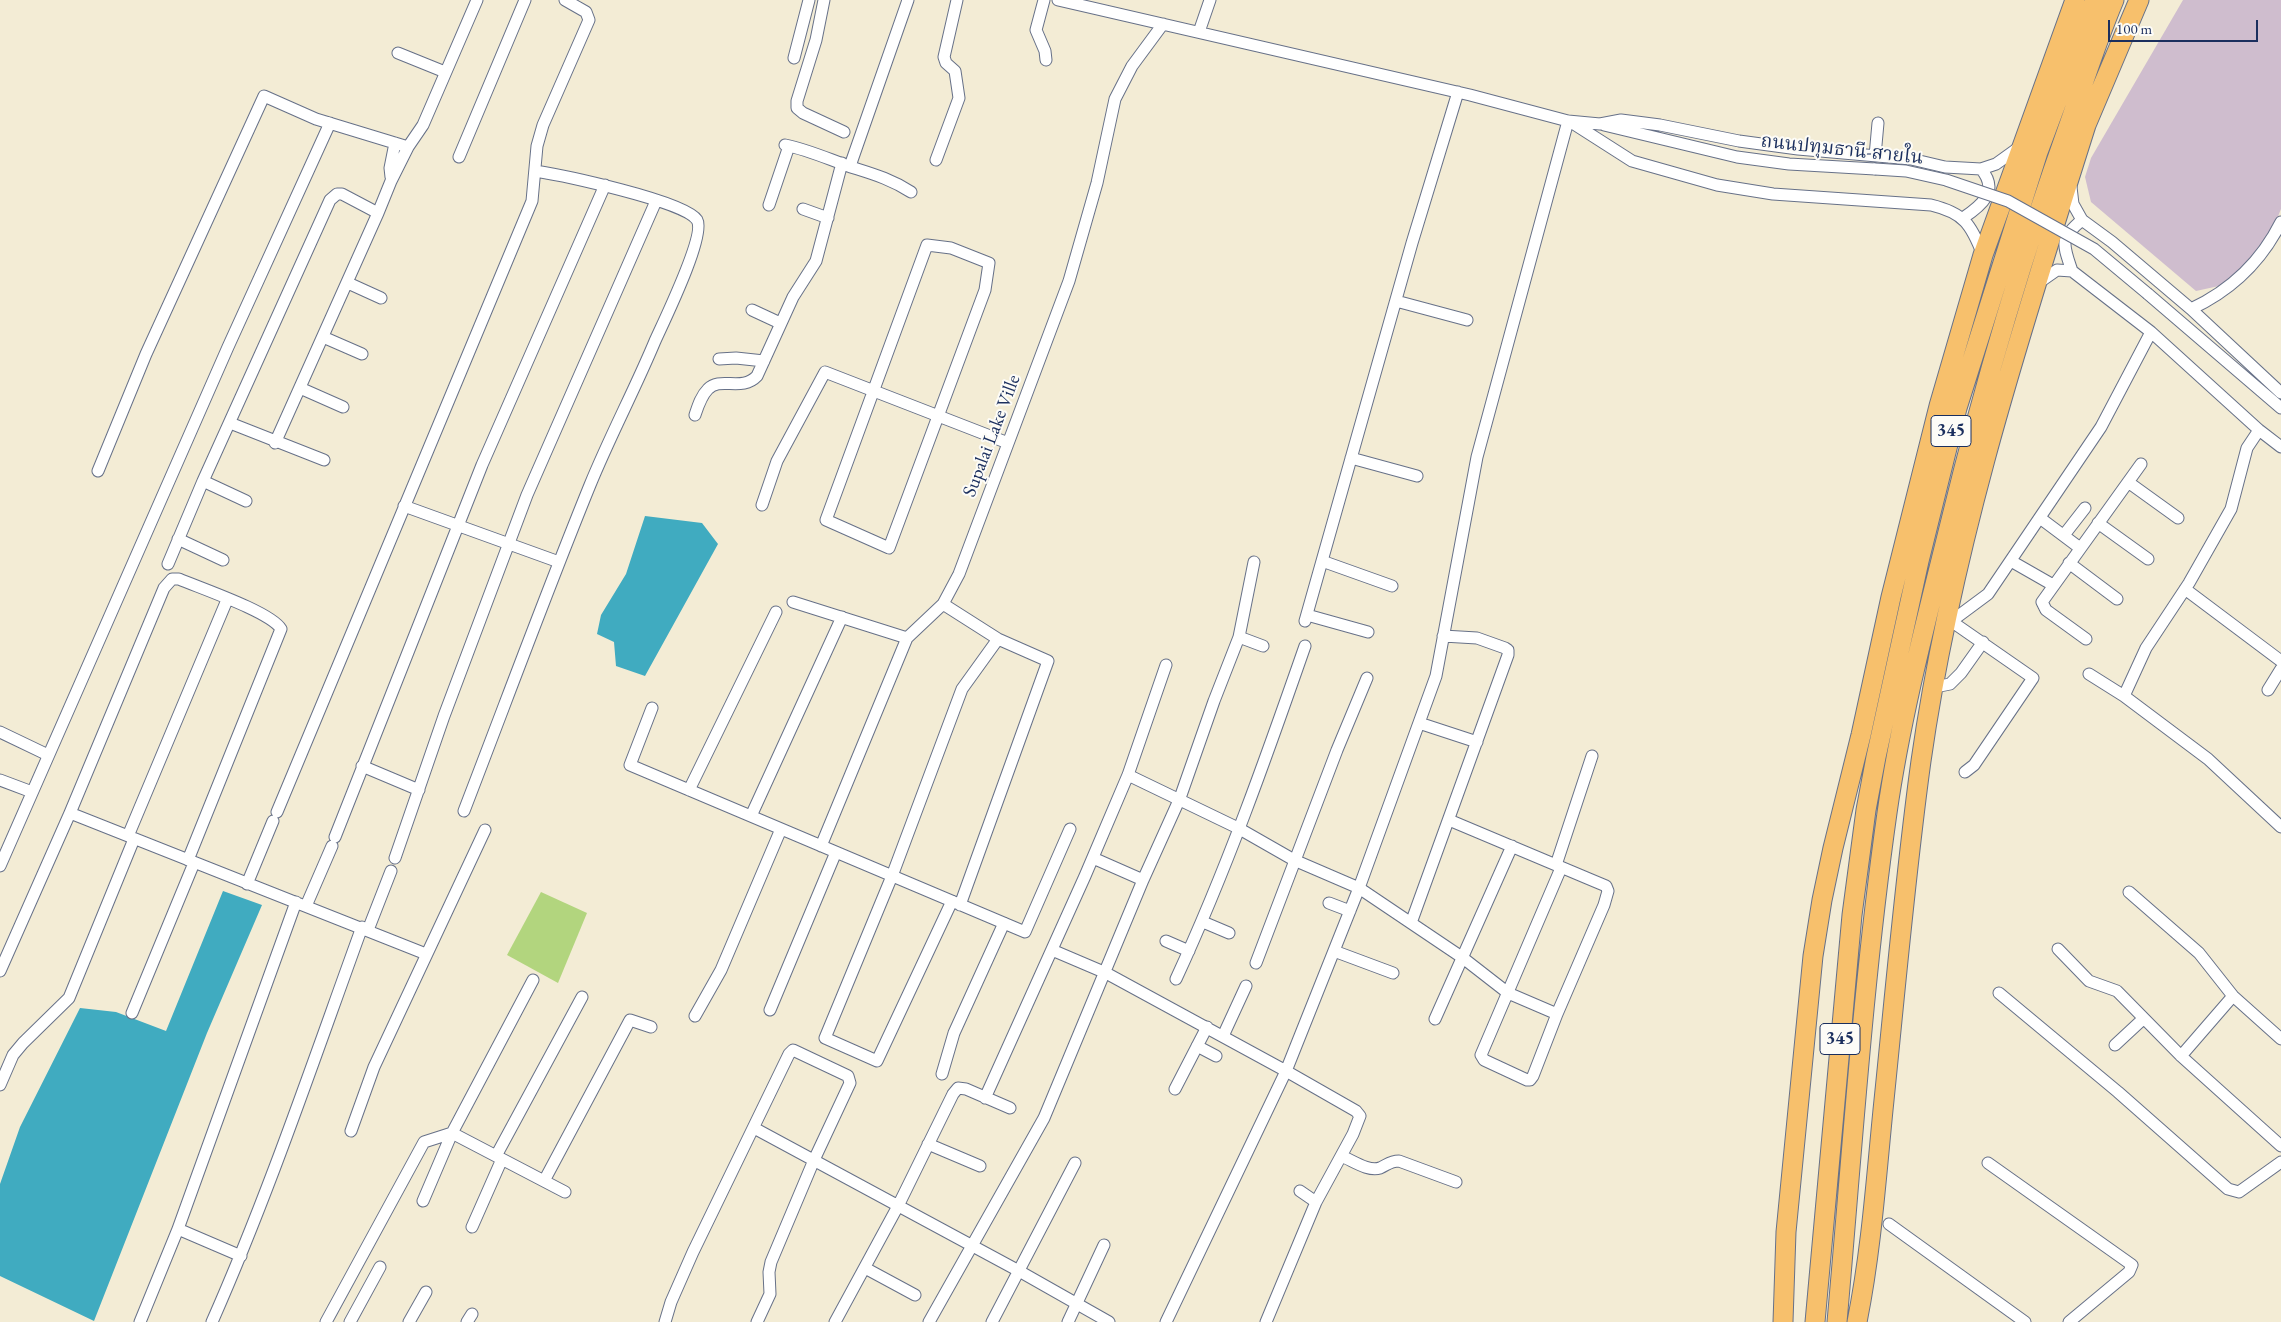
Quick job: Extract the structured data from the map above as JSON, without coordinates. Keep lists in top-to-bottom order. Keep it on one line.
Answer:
{"streets":{"main road":["345"],"street":["ถนนปทุมธานี-สายใน","Supalai Lake Ville"]},"scale_bar":"100 m"}
